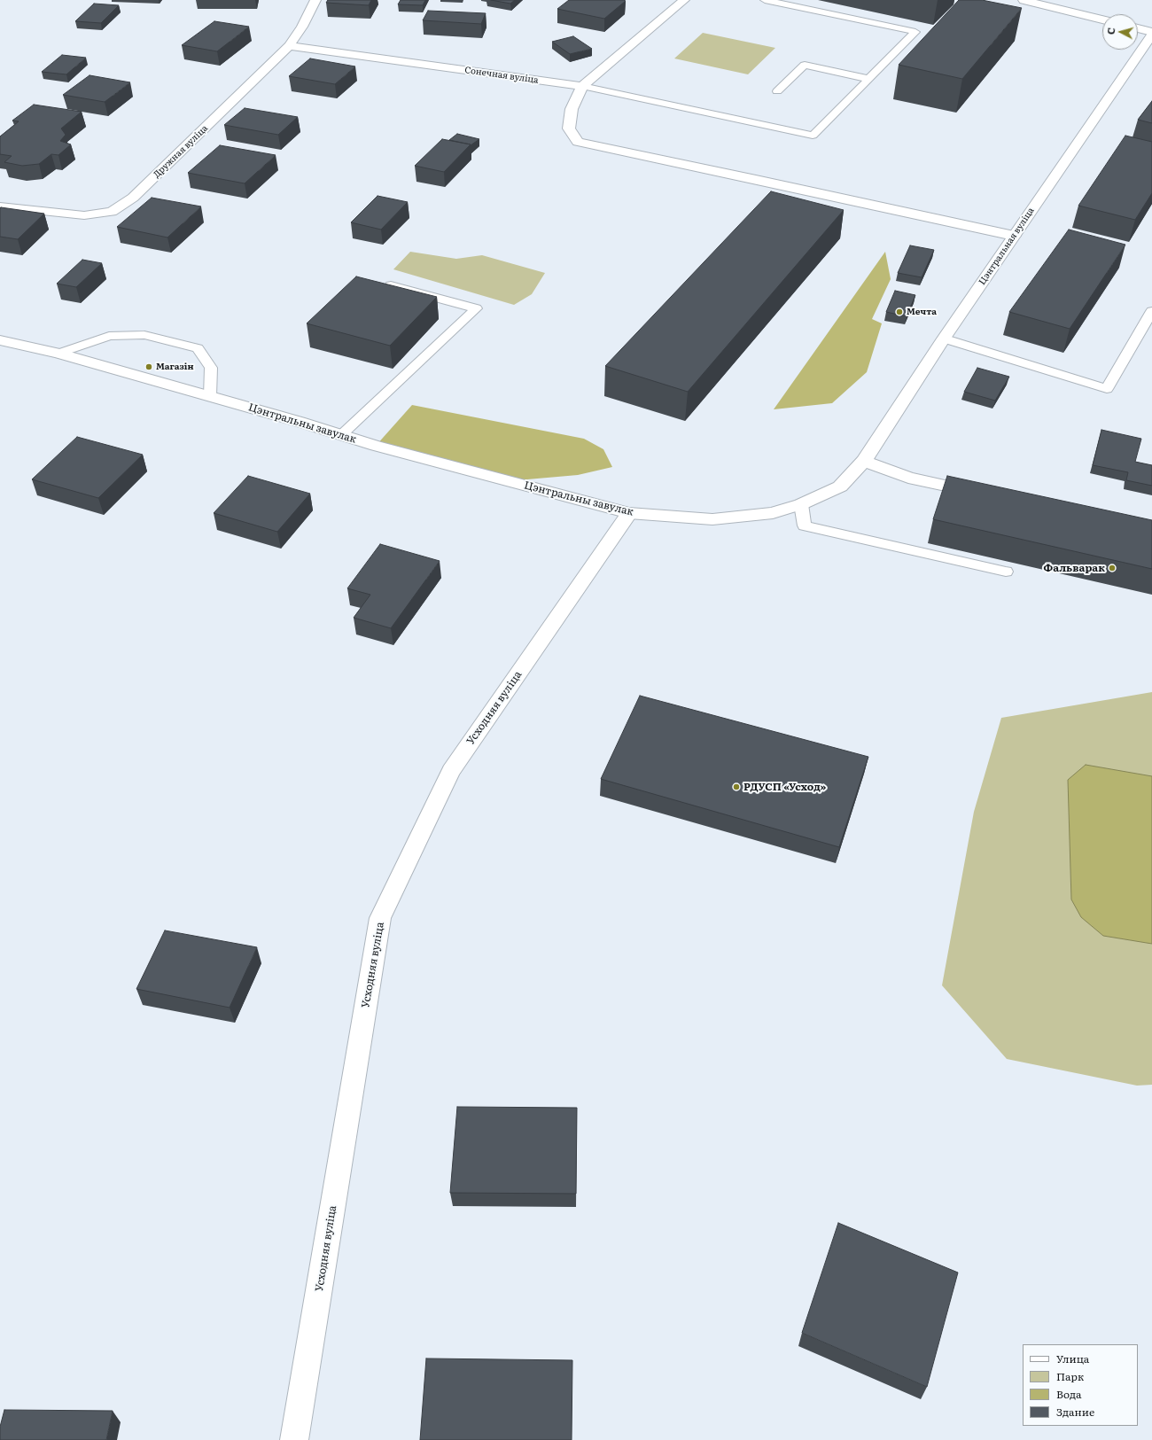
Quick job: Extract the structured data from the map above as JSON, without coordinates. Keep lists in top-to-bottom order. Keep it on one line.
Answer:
{"streets":{"street":["Сонечная вуліца","Дружная вуліца","Цэнтральная вуліца","Цэнтральны завулак","Усходняя вуліца"]},"crossings":[["Сонечная вуліца","Дружная вуліца"],["Цэнтральная вуліца","Цэнтральны завулак"],["Цэнтральны завулак","Усходняя вуліца"]],"places":["Мечта","Магазін","Фальварак","РДУСП «Усход»"],"legend":["Улица","Парк","Вода","Здание"],"north":"left"}
